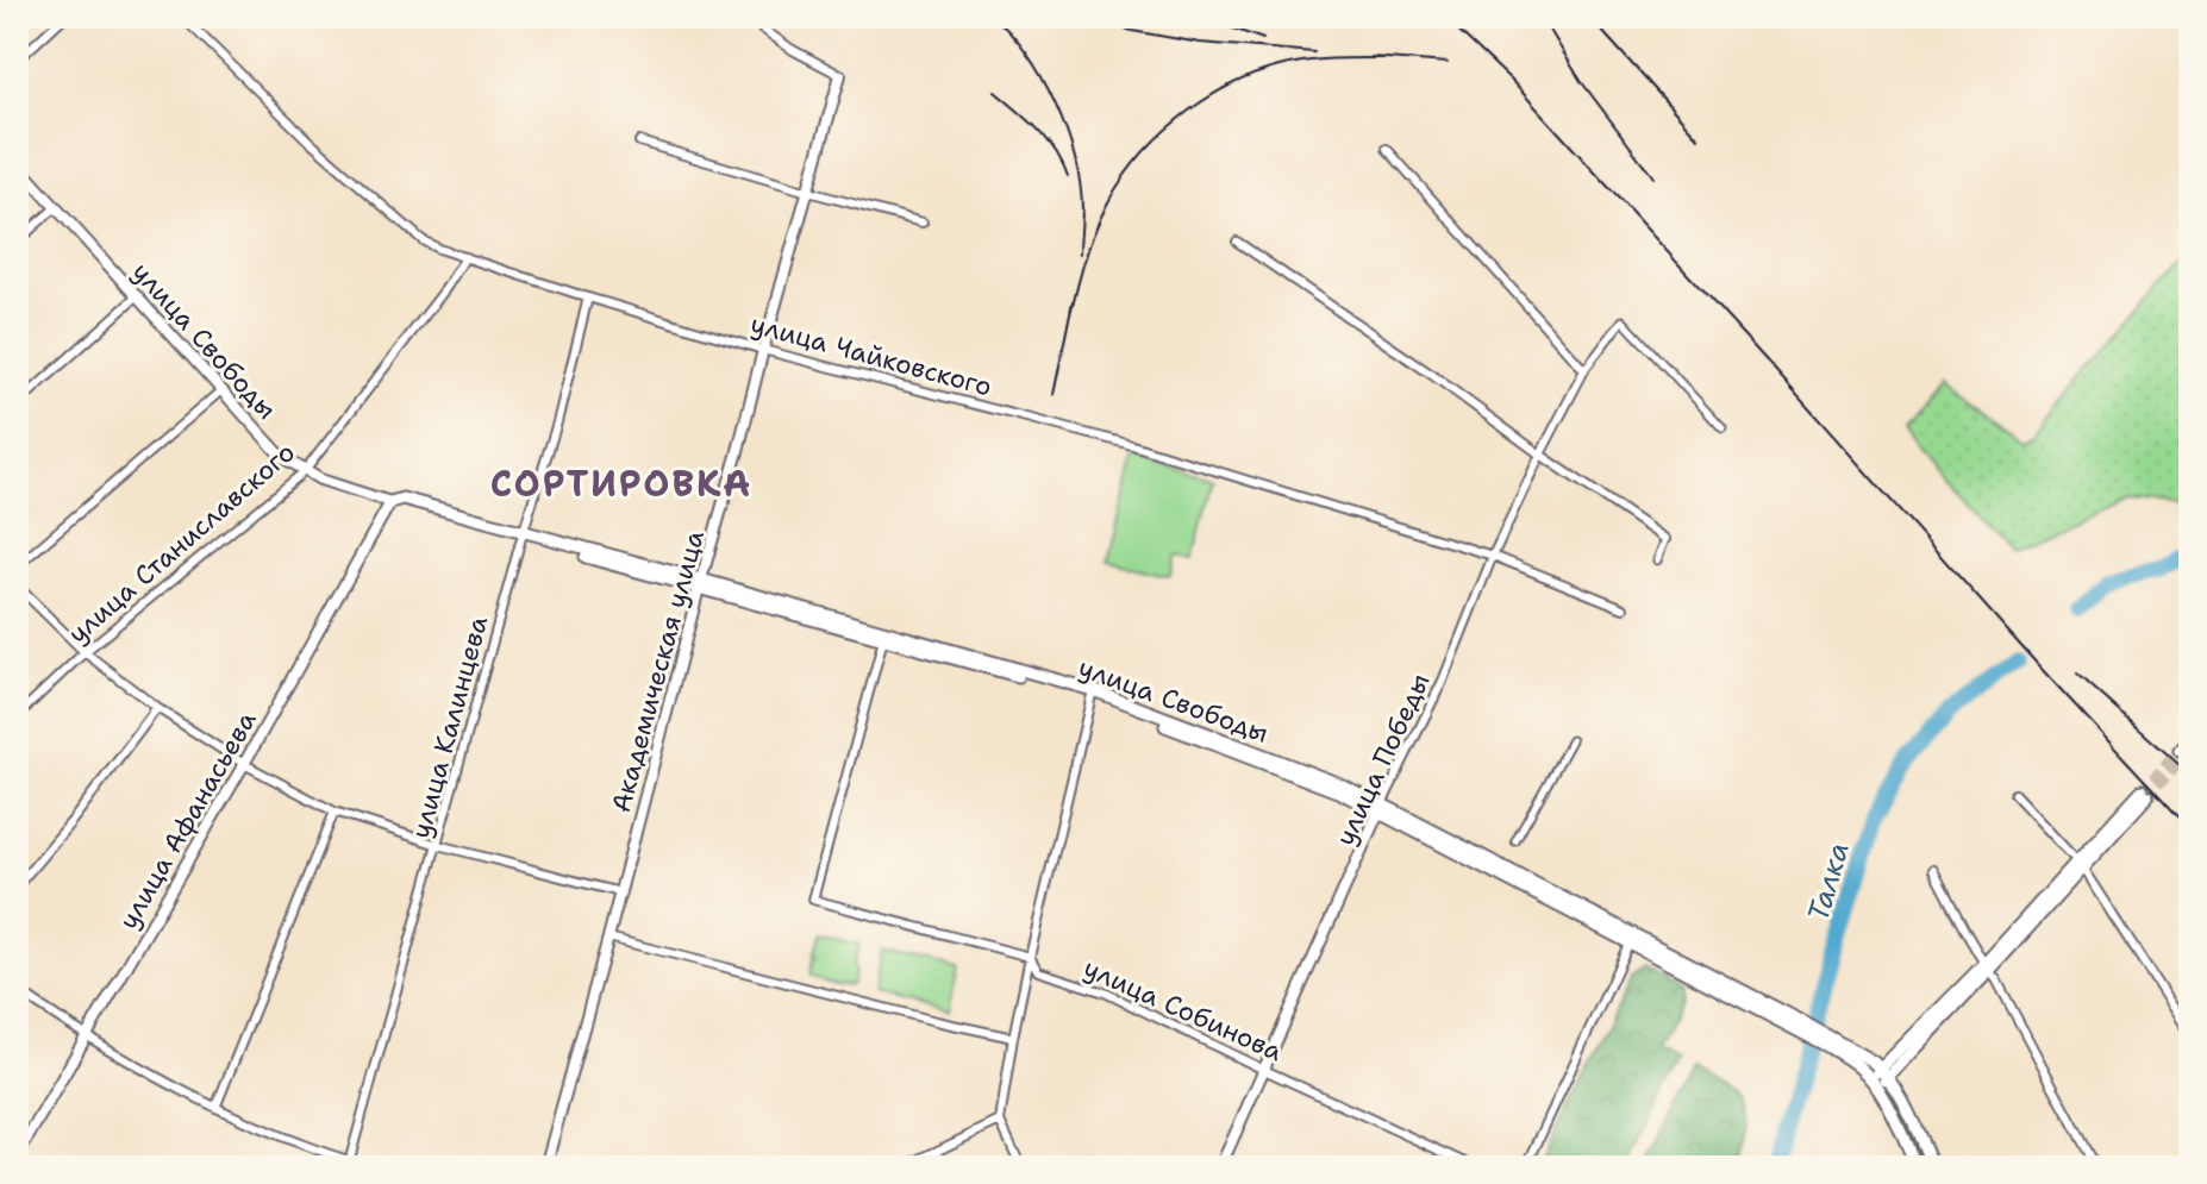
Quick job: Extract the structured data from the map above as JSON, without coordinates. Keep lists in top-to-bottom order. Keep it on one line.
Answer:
{"streets":{"main road":["улица Свободы"],"street":["улица Чайковского","улица Станиславского","Академическая улица","улица Калинцева","улица Победы","улица Афанасьева","улица Собинова"]},"crossings":[["улица Свободы","улица Станиславского"],["улица Свободы","Академическая улица"],["улица Свободы","улица Калинцева"],["улица Свободы","улица Победы"],["улица Свободы","улица Афанасьева"],["улица Свободы","улица Собинова"],["улица Чайковского","улица Станиславского"],["улица Чайковского","Академическая улица"],["улица Чайковского","улица Калинцева"],["улица Чайковского","улица Победы"],["улица Победы","улица Собинова"]],"districts":["СОРТИРОВКА"],"water":["Талка"]}
